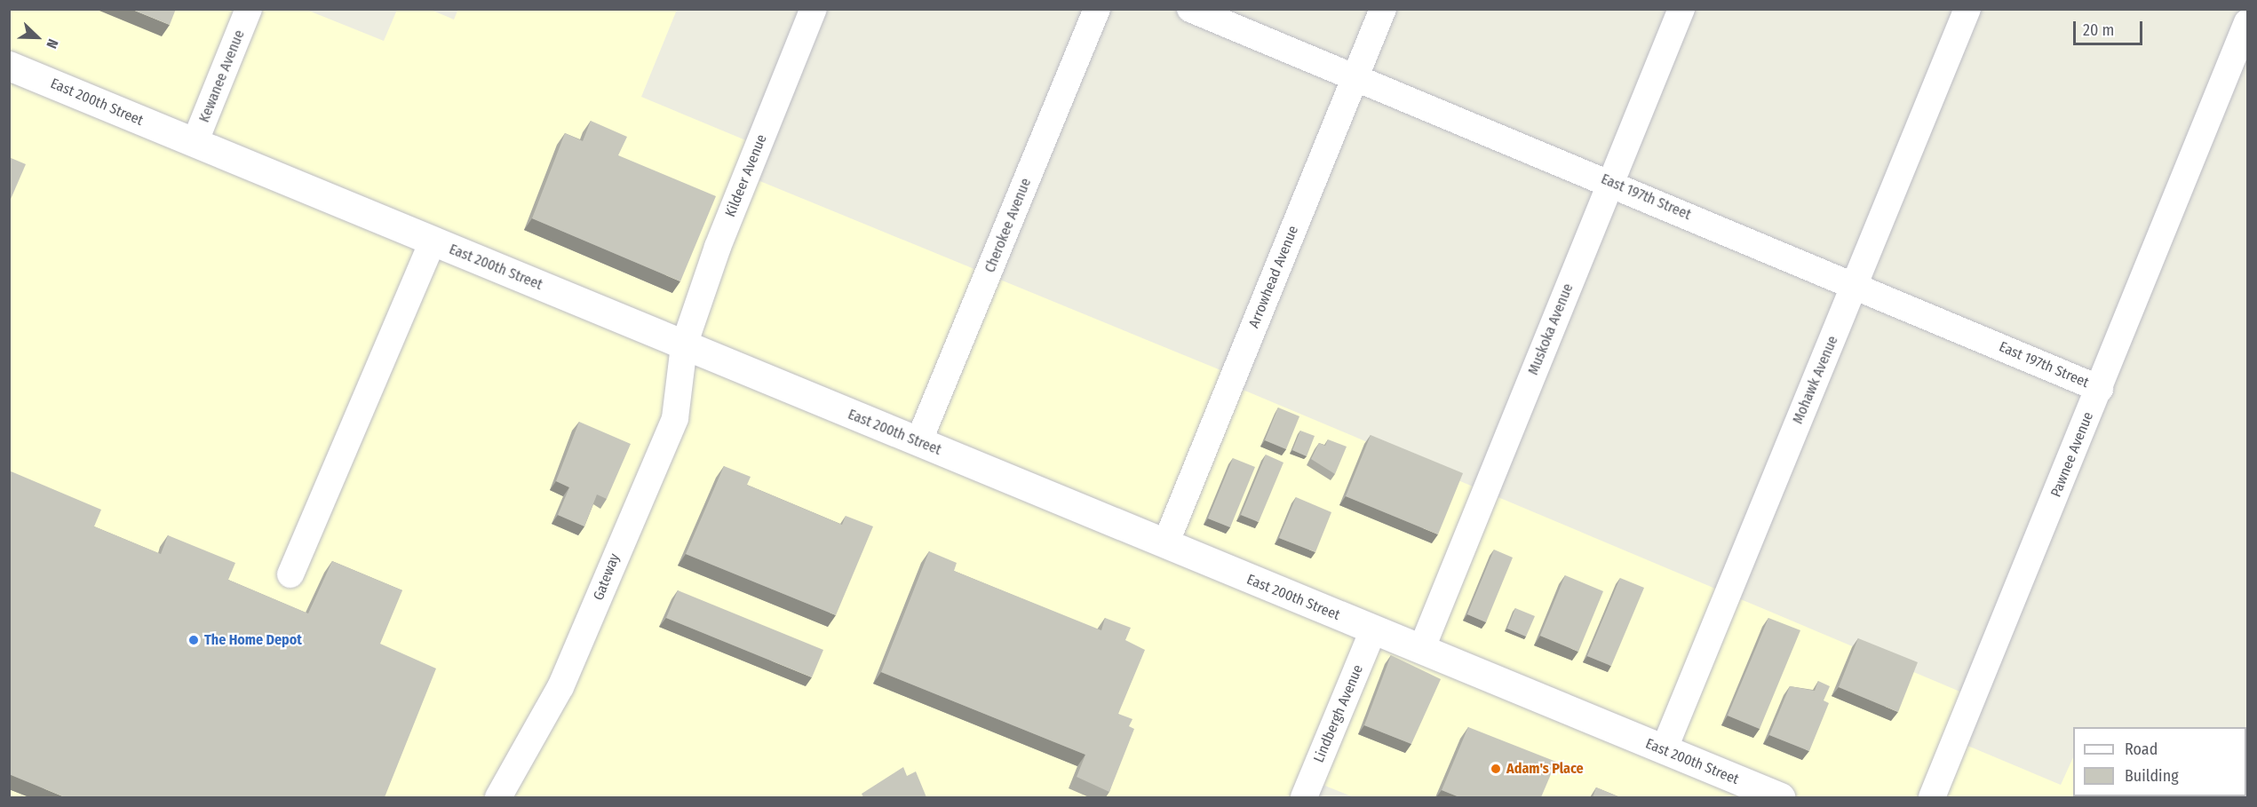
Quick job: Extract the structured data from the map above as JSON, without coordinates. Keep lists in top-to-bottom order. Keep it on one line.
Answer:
{"streets":{"street":["Kewanee Avenue","East 200th Street","Kildeer Avenue","East 197th Street","Cherokee Avenue","Arrowhead Avenue","Muskoka Avenue","Mohawk Avenue","Pawnee Avenue","Gateway","Lindbergh Avenue"]},"crossings":[["Kewanee Avenue","East 200th Street"],["East 200th Street","Kildeer Avenue"],["East 200th Street","Cherokee Avenue"],["East 200th Street","Arrowhead Avenue"],["East 200th Street","Muskoka Avenue"],["East 200th Street","Mohawk Avenue"],["East 200th Street","Gateway"],["East 200th Street","Lindbergh Avenue"],["Kildeer Avenue","Gateway"],["East 197th Street","Arrowhead Avenue"],["East 197th Street","Muskoka Avenue"],["East 197th Street","Mohawk Avenue"],["East 197th Street","Pawnee Avenue"]],"places":["The Home Depot","Adam's Place"],"legend":["Road","Building"],"scale_bar":"20 m","north":"bottom right"}
